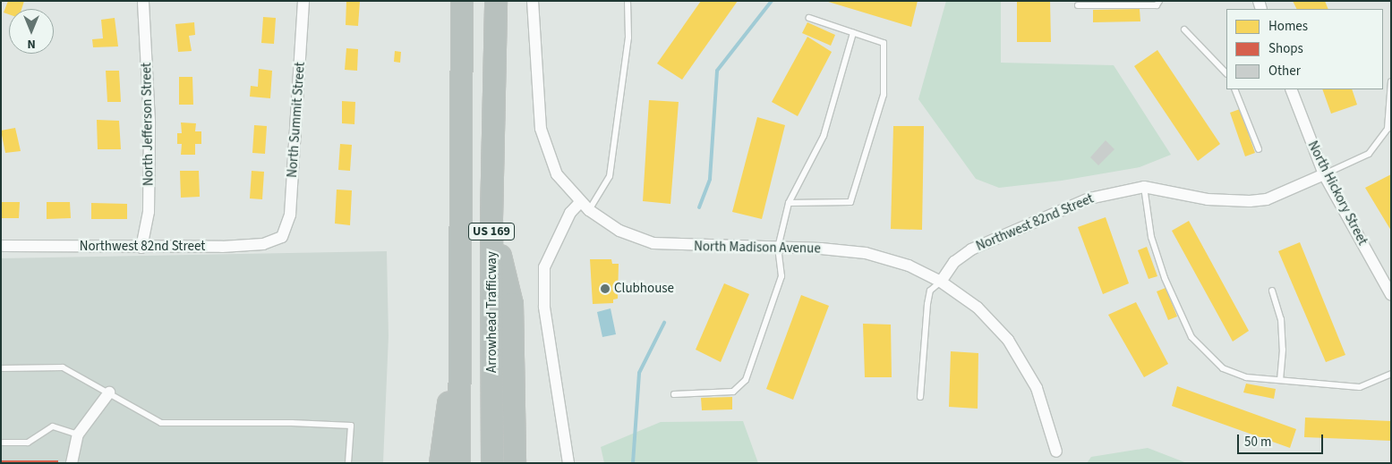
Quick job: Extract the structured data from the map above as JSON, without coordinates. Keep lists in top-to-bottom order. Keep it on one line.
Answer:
{"streets":{"highway":["US 169","Arrowhead Trafficway"],"street":["North Summit Street","North Jefferson Street","North Hickory Street","Northwest 82nd Street","North Madison Avenue"]},"crossings":[["North Summit Street","Northwest 82nd Street"],["North Jefferson Street","Northwest 82nd Street"],["North Hickory Street","Northwest 82nd Street"],["Northwest 82nd Street","North Madison Avenue"]],"places":["Clubhouse"],"legend":["Homes","Shops","Other"],"scale_bar":"50 m","north":"bottom"}
